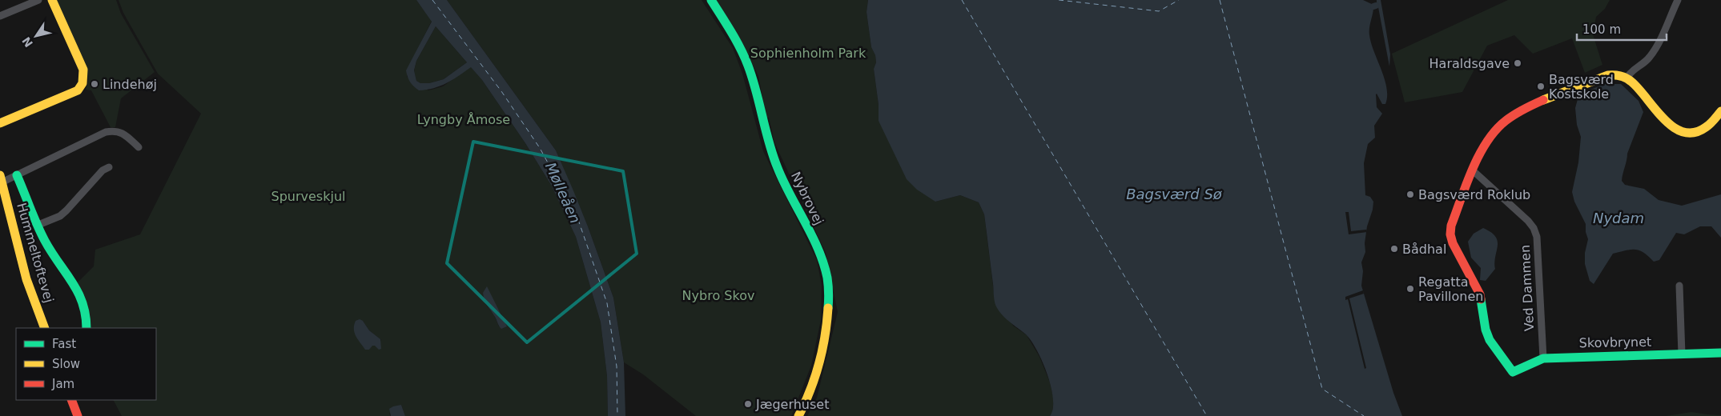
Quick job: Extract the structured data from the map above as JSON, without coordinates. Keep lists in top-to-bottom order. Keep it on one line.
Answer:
{"streets":{"street":["Nybrovej","Hummeltoftevej","Ved Dammen","Skovbrynet"]},"crossings":[["Ved Dammen","Skovbrynet"]],"water":["Mølleåen","Bagsværd Sø","Nydam"],"parks":["Sophienholm Park","Lyngby Åmose","Spurveskjul","Nybro Skov"],"places":["Haraldsgave","Lindehøj","Bagsværd Kostskole","Bagsværd Roklub","Bådhal","Regatta Pavillonen","Jægerhuset"],"legend":["Fast","Slow","Jam"],"scale_bar":"100 m","north":"bottom left"}
